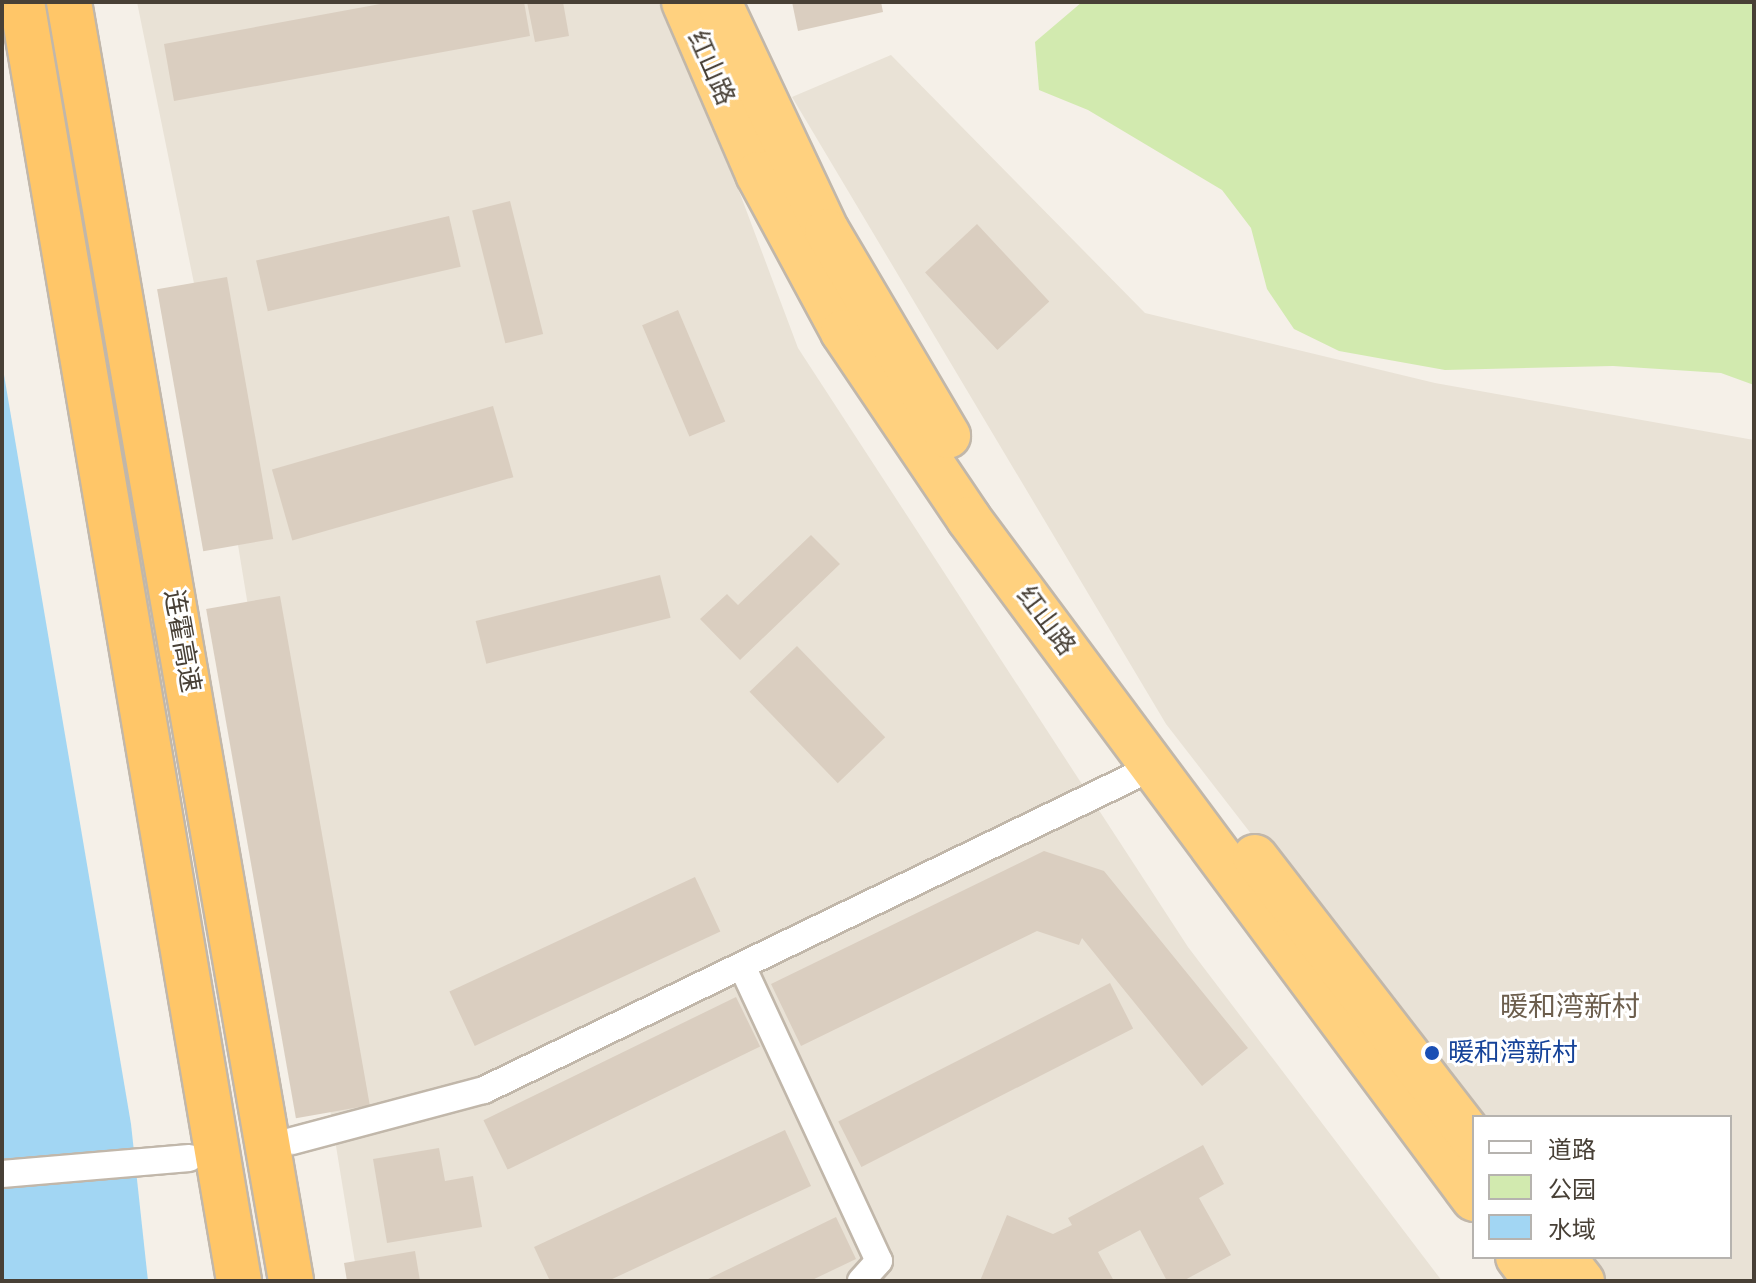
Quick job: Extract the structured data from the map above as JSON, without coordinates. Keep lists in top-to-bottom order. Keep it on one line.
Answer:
{"streets":{"highway":["红山路","连霍高速"]},"districts":["暖和湾新村"],"places":["暖和湾新村"],"legend":["道路","公园","水域"]}
